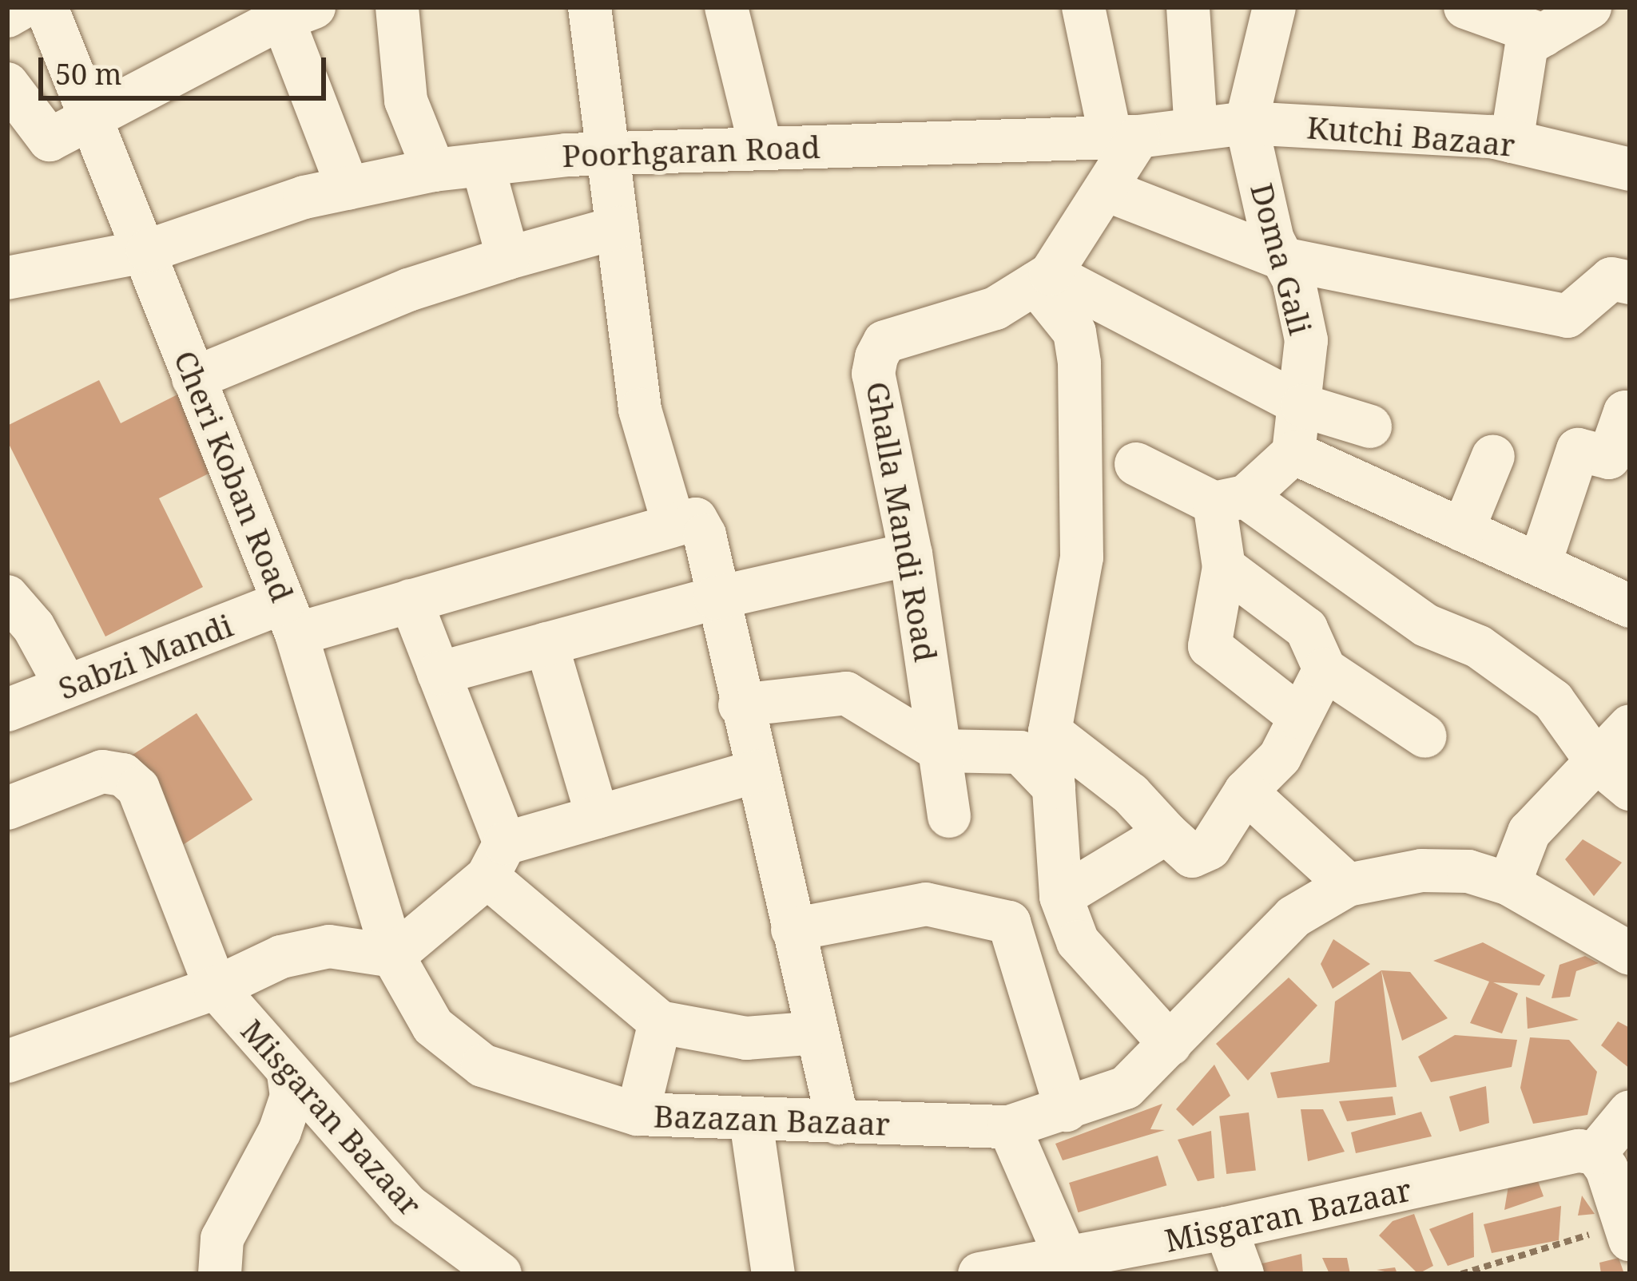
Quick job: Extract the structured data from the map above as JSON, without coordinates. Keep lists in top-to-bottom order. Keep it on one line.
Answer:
{"streets":{"street":["Kutchi Bazaar","Poorhgaran Road","Doma Gali","Cheri Koban Road","Ghalla Mandi Road","Sabzi Mandi","Misgaran Bazaar","Bazazan Bazaar"]},"crossings":[["Kutchi Bazaar","Poorhgaran Road"],["Kutchi Bazaar","Doma Gali"],["Poorhgaran Road","Doma Gali"],["Poorhgaran Road","Cheri Koban Road"],["Poorhgaran Road","Ghalla Mandi Road"],["Cheri Koban Road","Sabzi Mandi"],["Cheri Koban Road","Bazazan Bazaar"]],"scale_bar":"50 m"}
